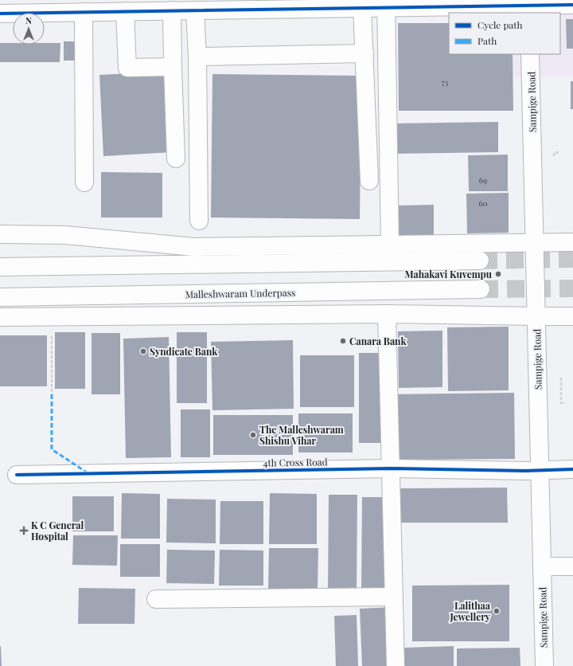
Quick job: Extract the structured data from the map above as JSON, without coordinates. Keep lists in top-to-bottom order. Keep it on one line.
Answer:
{"streets":{"main road":["Sampige Road","Malleshwaram Underpass","4th Cross Road"]},"crossings":[["Sampige Road","4th Cross Road"]],"places":{"other":["Mahakavi Kuvempu","Canara Bank","Syndicate Bank","The Malleshwaram Shishu Vihar","Lalithaa Jewellery"],"health":["K C General Hospital"]},"house_numbers":["73","69","60"],"legend":["Cycle path","Path"],"north":"top"}
